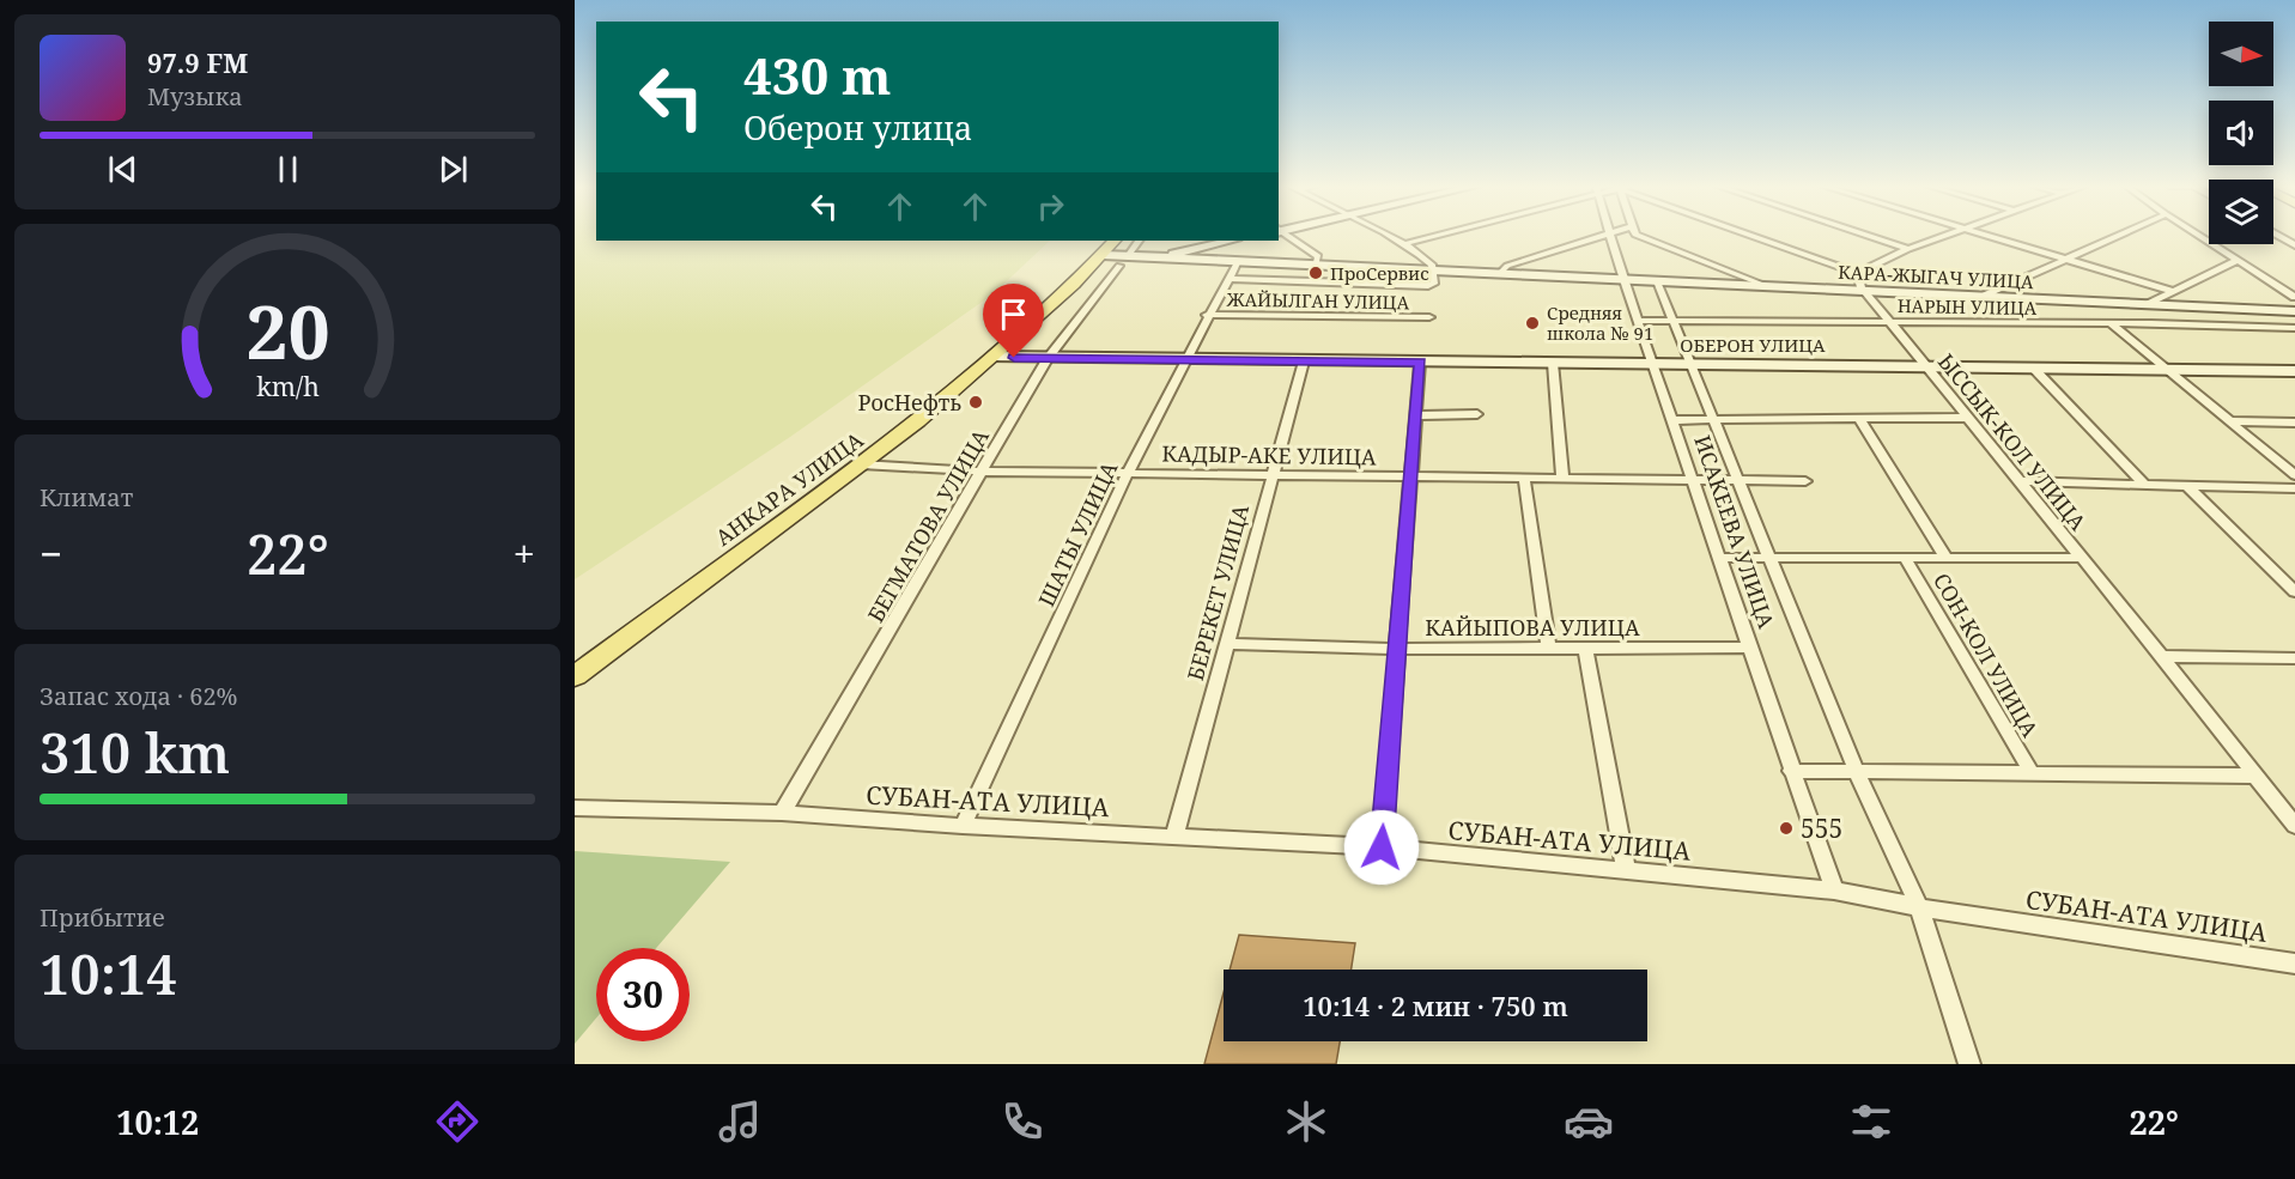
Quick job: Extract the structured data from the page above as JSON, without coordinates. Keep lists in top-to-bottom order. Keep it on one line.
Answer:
{"streets":{"main road":["АНКАРА УЛИЦА"],"street":["КАРА-ЖЫГАЧ УЛИЦА","ЖАЙЫЛГАН УЛИЦА","НАРЫН УЛИЦА","ОБЕРОН УЛИЦА","ЫССЫК-КОЛ УЛИЦА","КАДЫР-АКЕ УЛИЦА","БЕГМАТОВА УЛИЦА","ИСАКЕЕВА УЛИЦА","ШАТЫ УЛИЦА","БЕРЕКЕТ УЛИЦА","КАЙЫПОВА УЛИЦА","СОН-КОЛ УЛИЦА","СУБАН-АТА УЛИЦА"]},"crossings":[["КАРА-ЖЫГАЧ УЛИЦА","ЫССЫК-КОЛ УЛИЦА"],["КАРА-ЖЫГАЧ УЛИЦА","АНКАРА УЛИЦА"],["КАРА-ЖЫГАЧ УЛИЦА","БЕГМАТОВА УЛИЦА"],["КАРА-ЖЫГАЧ УЛИЦА","ИСАКЕЕВА УЛИЦА"],["КАРА-ЖЫГАЧ УЛИЦА","ШАТЫ УЛИЦА"],["ЖАЙЫЛГАН УЛИЦА","ШАТЫ УЛИЦА"],["НАРЫН УЛИЦА","ЫССЫК-КОЛ УЛИЦА"],["НАРЫН УЛИЦА","ИСАКЕЕВА УЛИЦА"],["ОБЕРОН УЛИЦА","ЫССЫК-КОЛ УЛИЦА"],["ОБЕРОН УЛИЦА","АНКАРА УЛИЦА"],["ОБЕРОН УЛИЦА","БЕГМАТОВА УЛИЦА"],["ОБЕРОН УЛИЦА","ИСАКЕЕВА УЛИЦА"],["ОБЕРОН УЛИЦА","ШАТЫ УЛИЦА"],["ОБЕРОН УЛИЦА","БЕРЕКЕТ УЛИЦА"],["ЫССЫК-КОЛ УЛИЦА","СОН-КОЛ УЛИЦА"],["КАДЫР-АКЕ УЛИЦА","АНКАРА УЛИЦА"],["КАДЫР-АКЕ УЛИЦА","БЕГМАТОВА УЛИЦА"],["КАДЫР-АКЕ УЛИЦА","ИСАКЕЕВА УЛИЦА"],["КАДЫР-АКЕ УЛИЦА","ШАТЫ УЛИЦА"],["КАДЫР-АКЕ УЛИЦА","БЕРЕКЕТ УЛИЦА"],["АНКАРА УЛИЦА","БЕГМАТОВА УЛИЦА"],["БЕГМАТОВА УЛИЦА","СУБАН-АТА УЛИЦА"],["ИСАКЕЕВА УЛИЦА","КАЙЫПОВА УЛИЦА"],["ИСАКЕЕВА УЛИЦА","СОН-КОЛ УЛИЦА"],["ИСАКЕЕВА УЛИЦА","СУБАН-АТА УЛИЦА"],["ШАТЫ УЛИЦА","СУБАН-АТА УЛИЦА"],["БЕРЕКЕТ УЛИЦА","КАЙЫПОВА УЛИЦА"],["БЕРЕКЕТ УЛИЦА","СУБАН-АТА УЛИЦА"]],"places":["ПроСервис","Средняя школа № 91","РосНефть","555"],"north":"right","page":{"turn":["430 m","Оберон улица"],"song":["97.9 FM","Музыка"],"tile":["Климат",["Запас хода · 62%","310 km"],["Прибытие","10:14"]],"heat":["−","22°","+"],"limit":"30","trip":"10:14 · 2 мин · 750 m","tabs":["10:12","22°"],"gauge":["20","km/h"]}}
